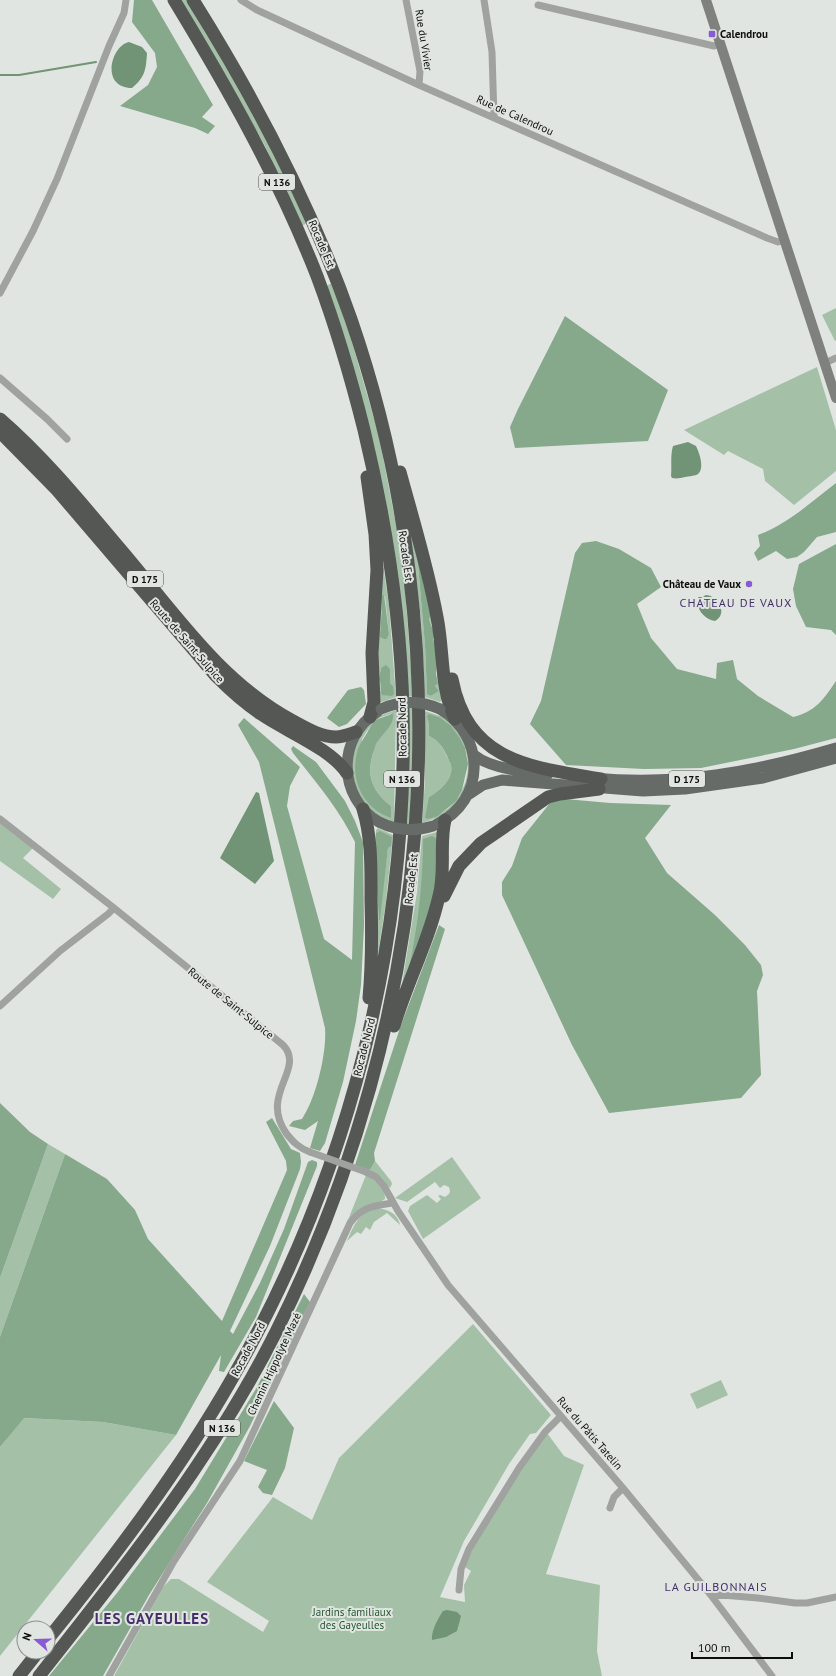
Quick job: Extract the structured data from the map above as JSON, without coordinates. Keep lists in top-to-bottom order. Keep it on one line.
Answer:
{"streets":{"highway":["N 136","Rocade Est","D 175","Route de Saint-Sulpice","Rocade Nord"],"street":["Rue du Vivier","Rue de Calendrou","Chemin Hippolyte Mazé","Rue du Pâtis Tatelin"]},"crossings":[["Rue du Vivier","Rue de Calendrou"],["Rocade Est","Rocade Nord"],["D 175","Route de Saint-Sulpice"],["Route de Saint-Sulpice","Chemin Hippolyte Mazé"],["Route de Saint-Sulpice","Rue du Pâtis Tatelin"],["Chemin Hippolyte Mazé","Rue du Pâtis Tatelin"]],"districts":["CHÂTEAU DE VAUX","LA GUILBONNAIS","LES GAYEULLES"],"parks":["Jardins familiaux des Gayeulles"],"places":{"transit":["Calendrou"],"other":["Château de Vaux"]},"scale_bar":"100 m","north":"left"}
